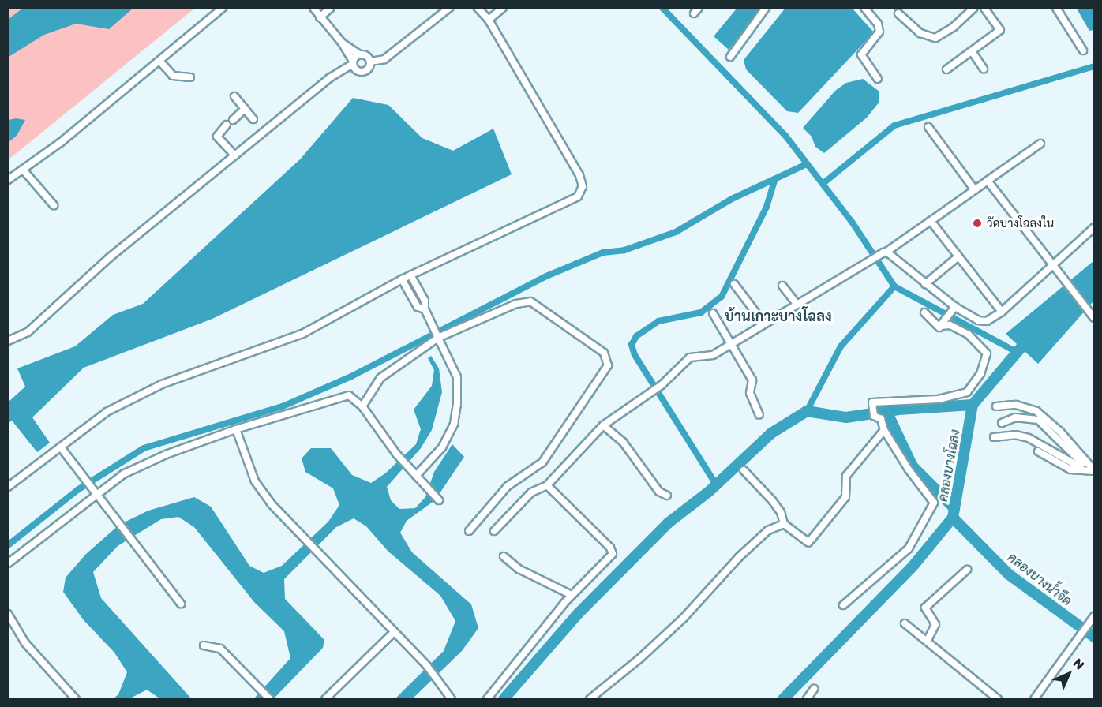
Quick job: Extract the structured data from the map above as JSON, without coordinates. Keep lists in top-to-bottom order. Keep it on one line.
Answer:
{"districts":["บ้านเกาะบางโฉลง"],"water":["คลองบางโฉลง","คลองบางน้ำจืด"],"places":["วัดบางโฉลงใน"],"north":"top right"}
